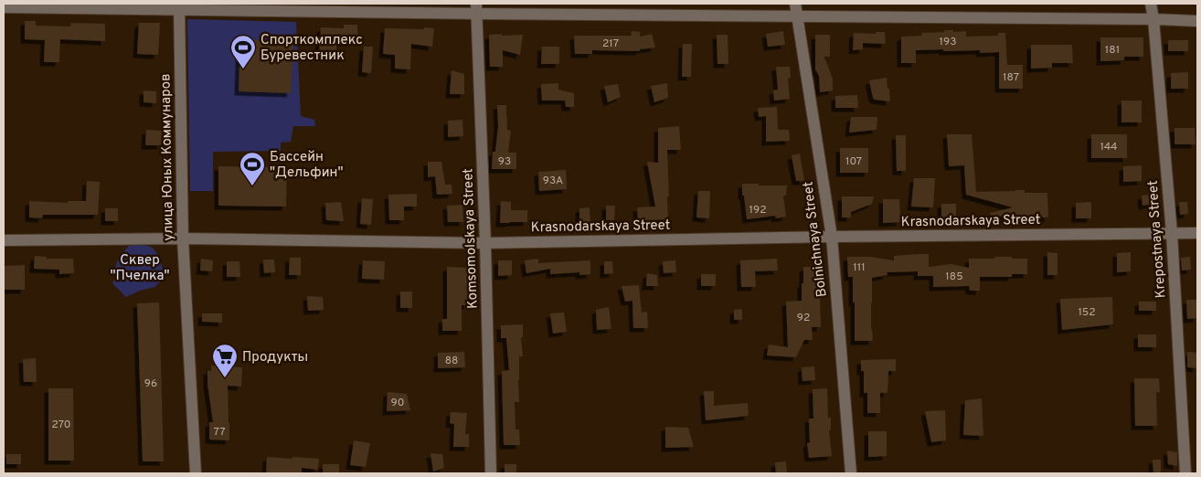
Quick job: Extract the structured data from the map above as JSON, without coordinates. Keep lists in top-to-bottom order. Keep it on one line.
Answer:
{"streets":{"street":["улица Юных Коммунаров","Krasnodarskaya Street","Komsomolskaya Street","Bolnichnaya Street","Krepostnaya Street"]},"crossings":[["улица Юных Коммунаров","Krasnodarskaya Street"],["Krasnodarskaya Street","Komsomolskaya Street"],["Krasnodarskaya Street","Bolnichnaya Street"],["Krasnodarskaya Street","Krepostnaya Street"]],"parks":["Сквер \"Пчелка\""],"places":{"sports":["Cпорткомплекс Буревестник","Бассейн \"Дельфин\""],"supermarket":["Продукты"]},"house_numbers":["193","217","181","187","144","93","107","93А","192","111","185","152","92","88","96","90","270","77"]}
